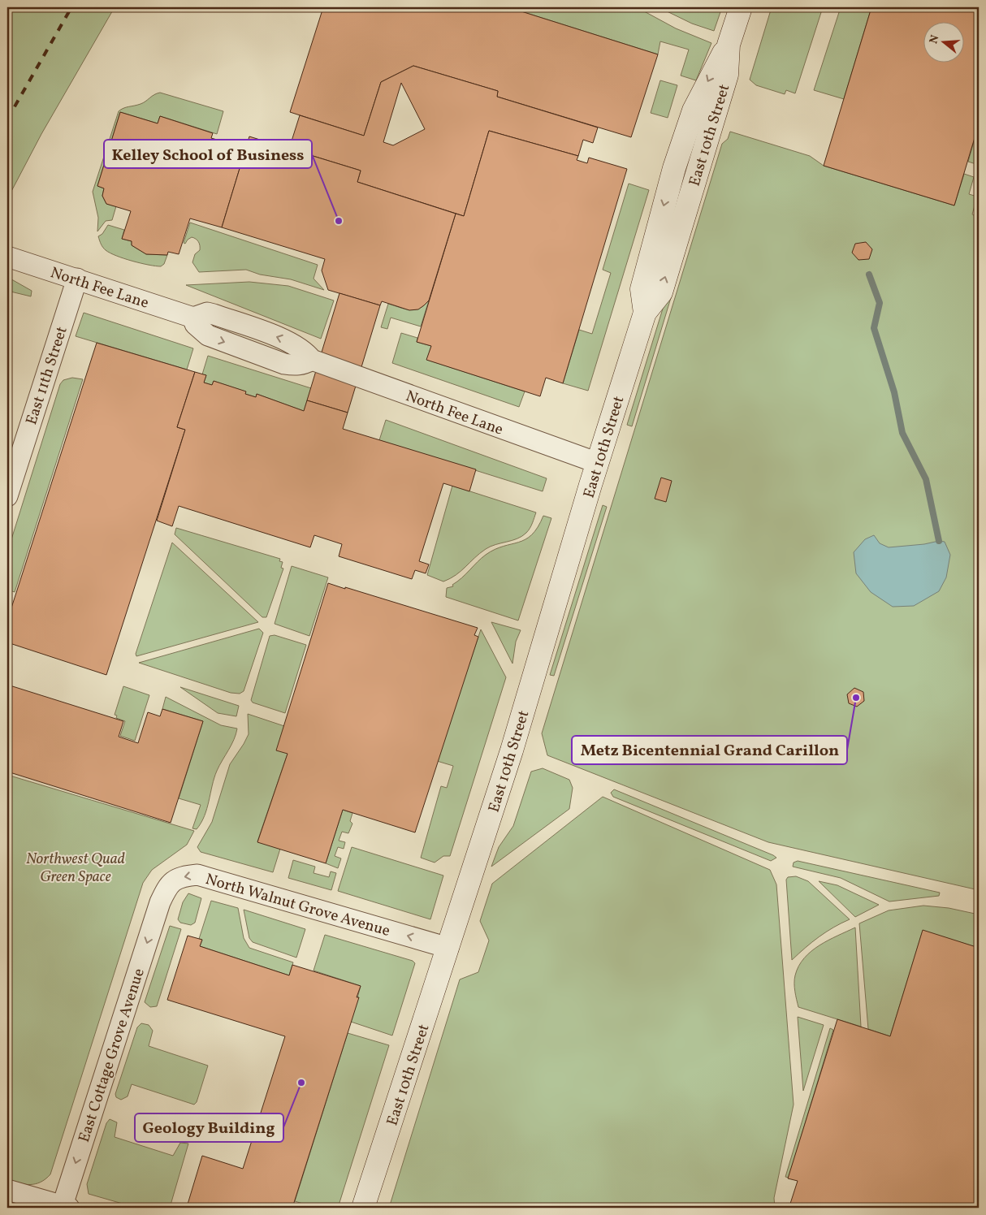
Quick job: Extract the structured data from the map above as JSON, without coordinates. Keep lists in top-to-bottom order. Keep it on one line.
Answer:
{"streets":{"street":["East 10th Street","North Fee Lane","East 11th Street","North Walnut Grove Avenue","East Cottage Grove Avenue"]},"crossings":[["East 10th Street","North Fee Lane"],["East 10th Street","North Walnut Grove Avenue"],["North Fee Lane","East 11th Street"],["North Walnut Grove Avenue","East Cottage Grove Avenue"]],"one_way":["North Walnut Grove Avenue","East Cottage Grove Avenue"],"parks":["Northwest Quad Green Space"],"places":["Kelley School of Business","Metz Bicentennial Grand Carillon","Geology Building"],"north":"left"}
